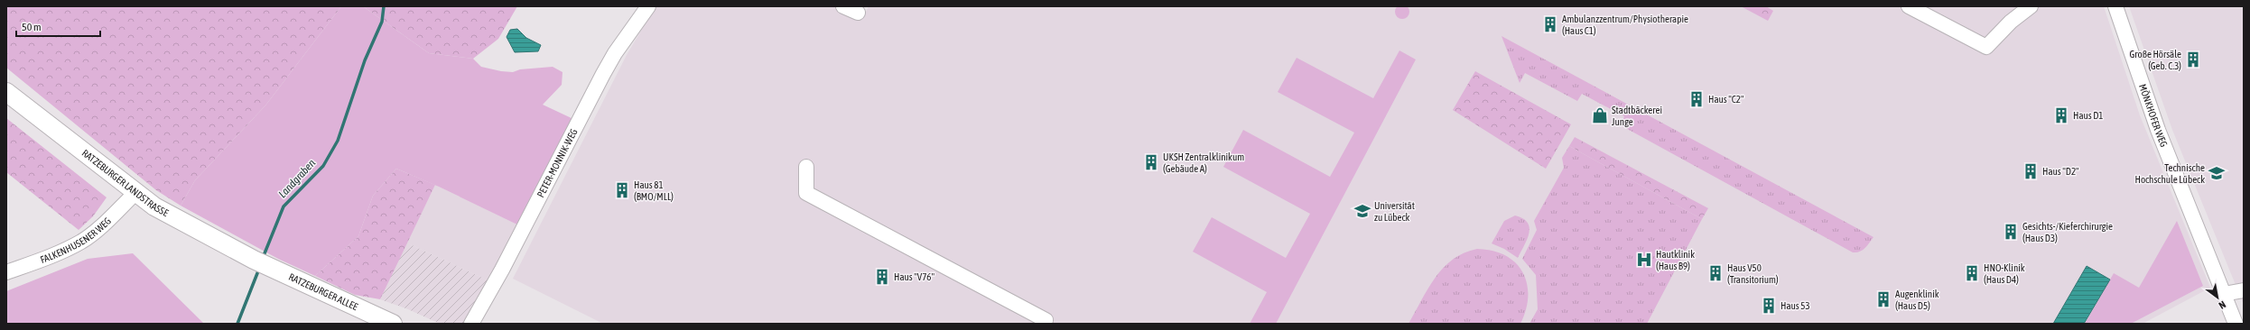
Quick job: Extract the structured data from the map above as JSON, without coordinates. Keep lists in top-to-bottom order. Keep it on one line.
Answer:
{"streets":{"main road":["RATZEBURGER LANDSTRASSE","RATZEBURGER ALLEE"],"street":["MÖNKHOFER WEG","PETER-MONNIK-WEG","FALKENHUSENER WEG"]},"crossings":[["RATZEBURGER LANDSTRASSE","FALKENHUSENER WEG"],["RATZEBURGER LANDSTRASSE","RATZEBURGER ALLEE"]],"water":["Landgraben"],"places":{"building":["Ambulanzzentrum/Physiotherapie (Haus C1)","Große Hörsäle (Geb. C.3)","Haus \"C2\"","Haus D1","UKSH Zentralklinikum (Gebäude A)","Haus \"D2\"","Haus 81 (BMO/MLL)","Gesichts-/Kieferchirurgie (Haus D3)","Haus V50 (Transitorium)","HNO-Klinik (Haus D4)","Haus \"V76\"","Augenklinik (Haus D5)","Haus 53"],"shop":["Stadtbäckerei Junge"],"school or university":["Technische Hochschule Lübeck","Universität zu Lübeck"],"hospital":["Hautklinik (Haus B9)"]},"scale_bar":"50 m","north":"bottom right"}
